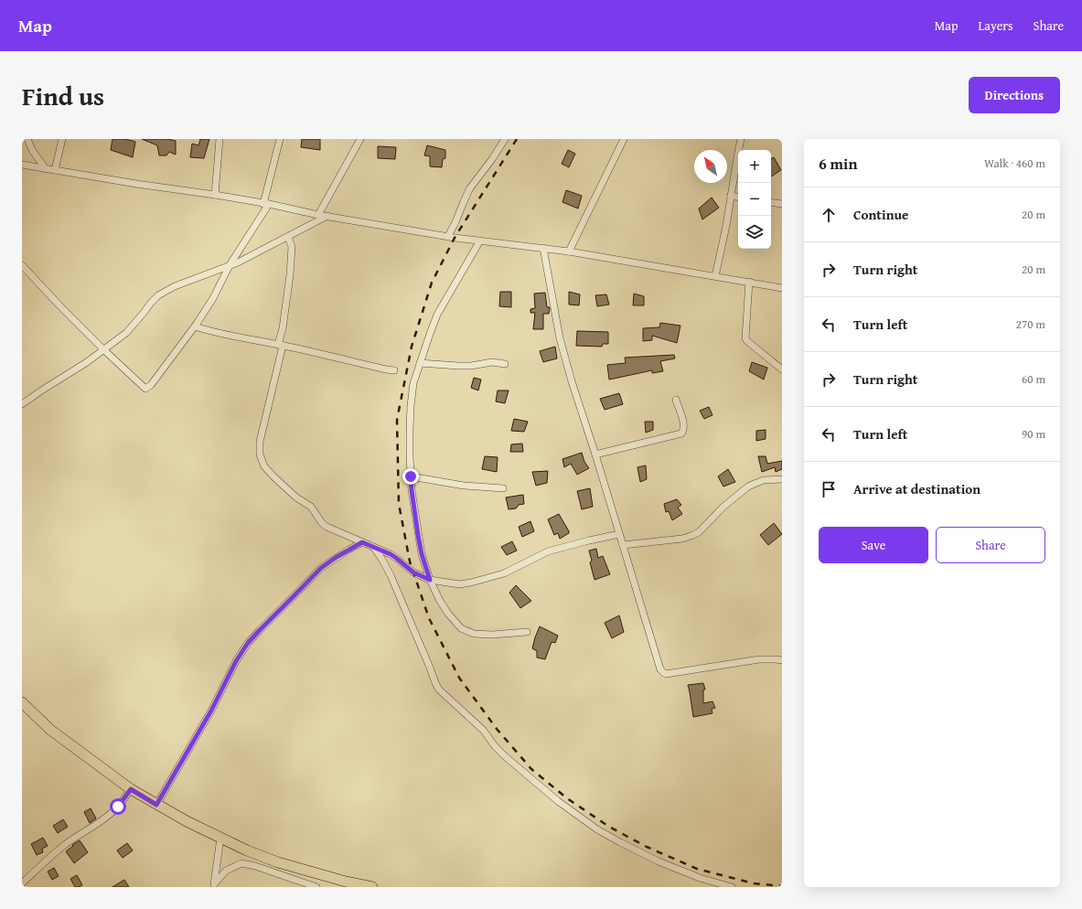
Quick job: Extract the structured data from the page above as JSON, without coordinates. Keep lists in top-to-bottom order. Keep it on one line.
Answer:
{"north":"top left","page":{"header":"Map","nav":["Map","Layers","Share"],"title":"Find us","buttons":["Directions",["Save","Share"]],"heading":["6 min","Walk · 460 m"],"map_buttons":["+","−"],"list":[["Continue","20 m"],["Turn right","20 m"],["Turn left","270 m"],["Turn right","60 m"],["Turn left","90 m"],"Arrive at destination"]}}
